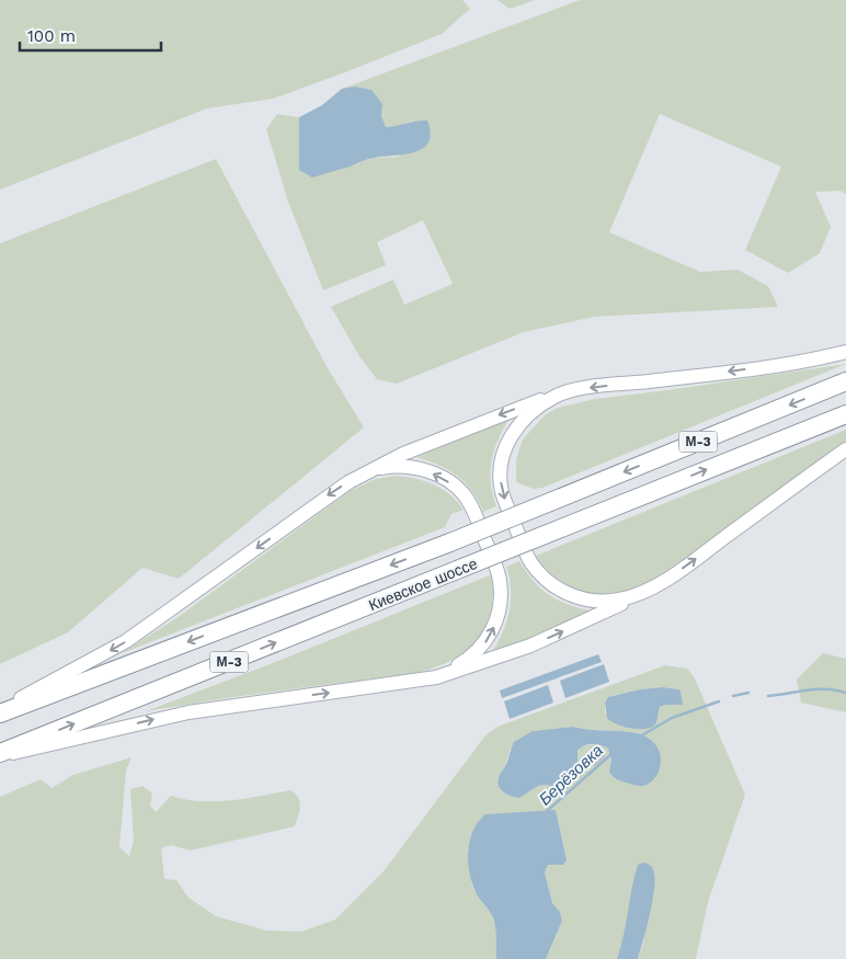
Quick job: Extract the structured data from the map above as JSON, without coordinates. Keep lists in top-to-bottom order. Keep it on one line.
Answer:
{"streets":{"highway":["М-3","Киевское шоссе"]},"water":["Берёзовка"],"scale_bar":"100 m"}
